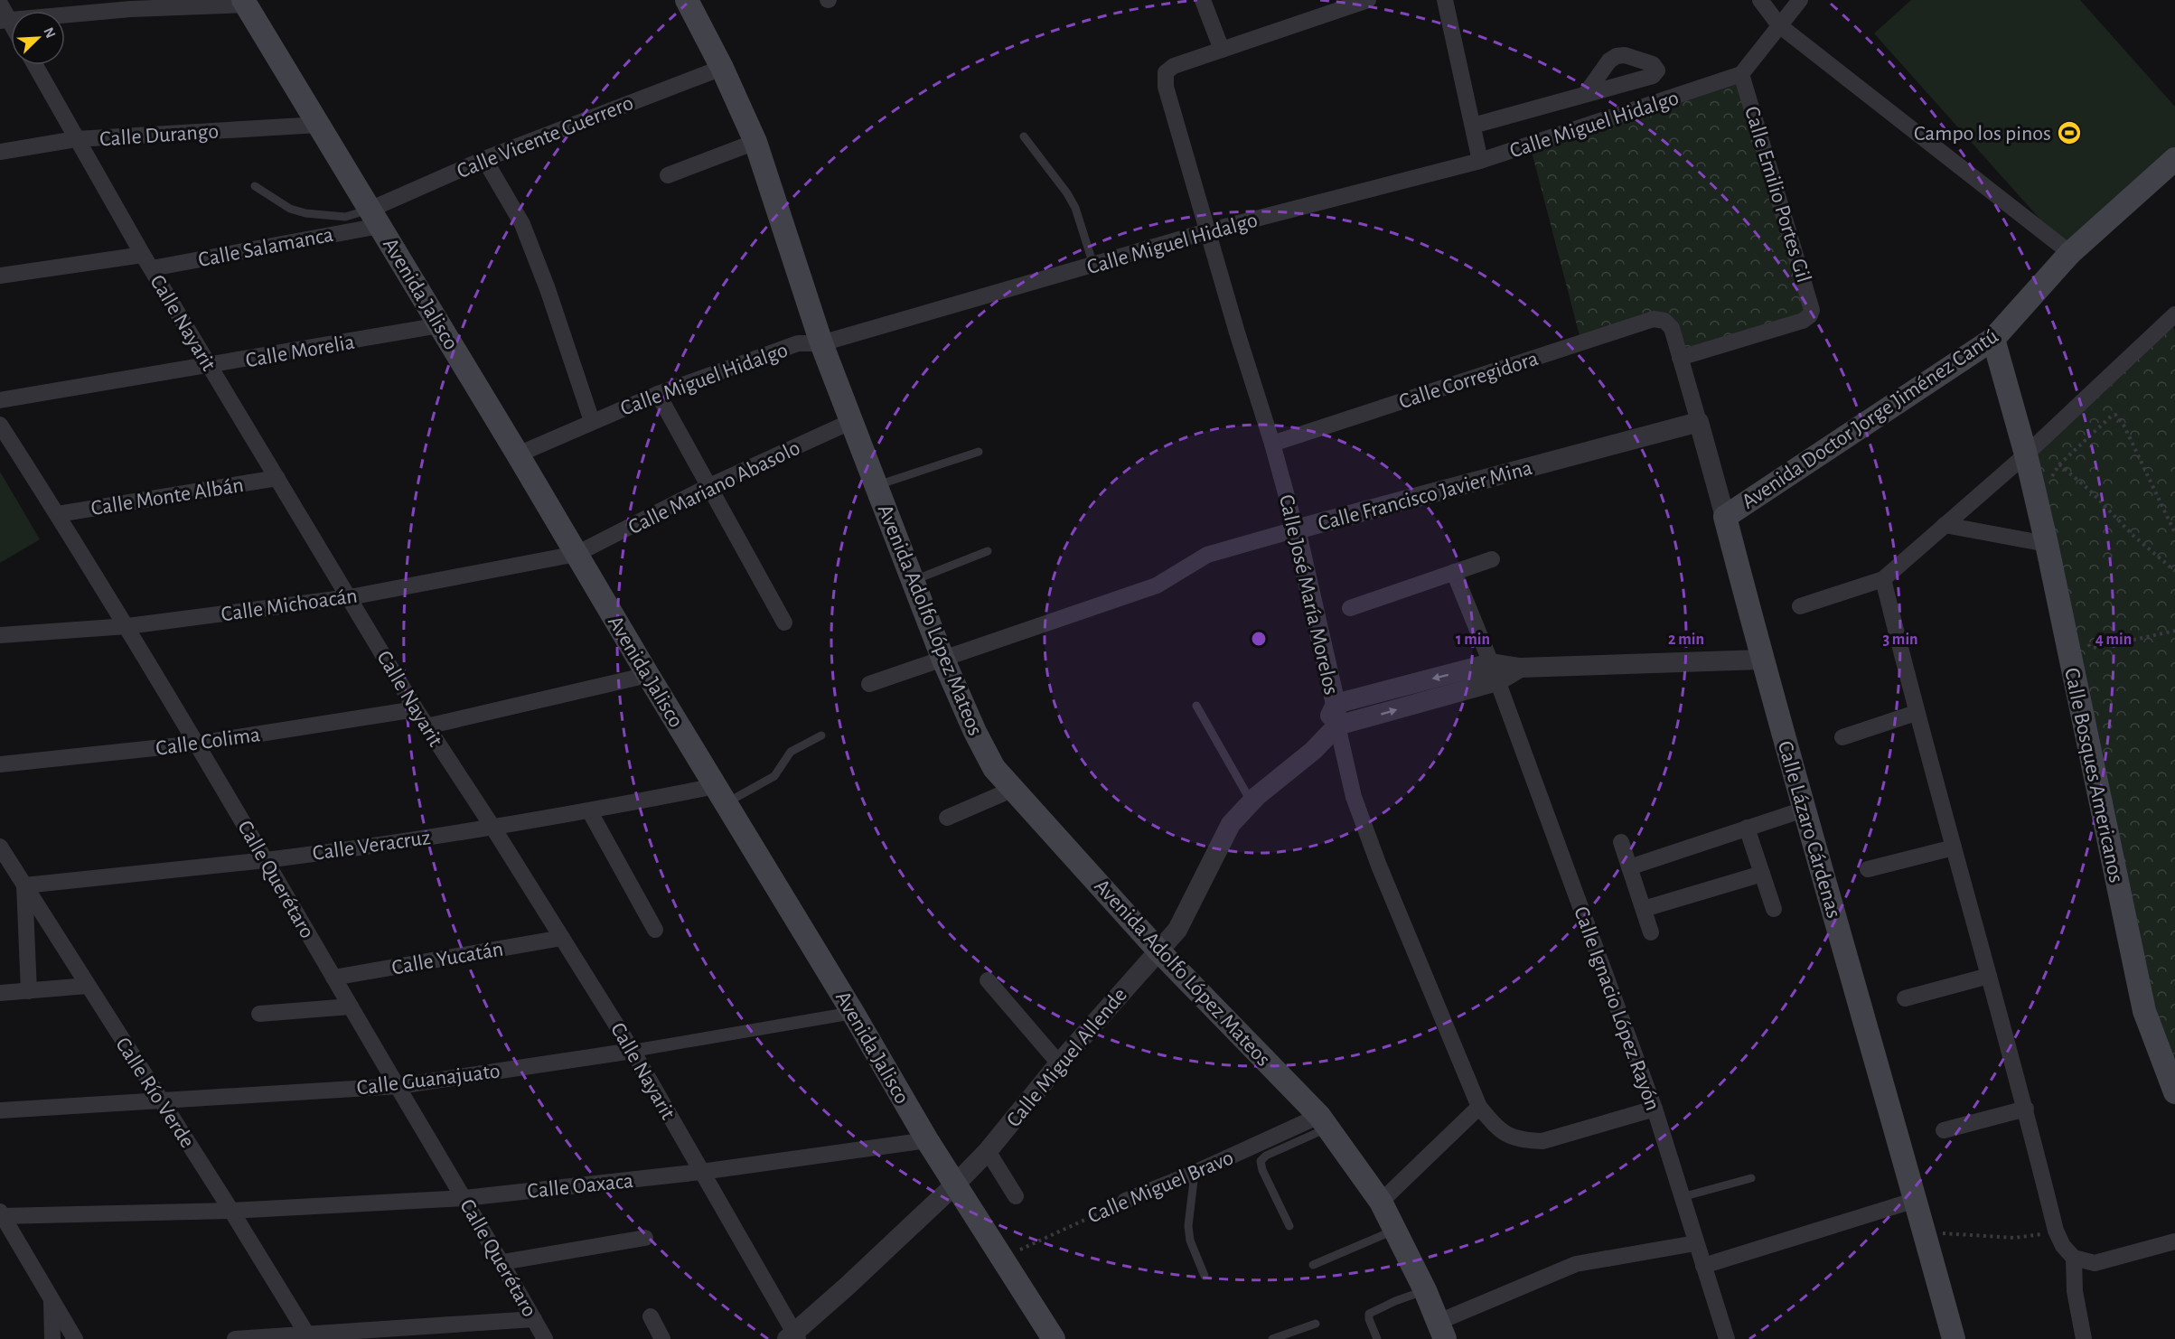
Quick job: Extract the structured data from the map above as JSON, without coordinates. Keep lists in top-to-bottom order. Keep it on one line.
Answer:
{"streets":{"main road":["Avenida Jalisco","Avenida Doctor Jorge Jiménez Cantú","Avenida Adolfo López Mateos","Calle Bosques Americanos","Calle Lázaro Cárdenas"],"street":["Calle Miguel Hidalgo","Calle Durango","Calle Vicente Guerrero","Calle Emilio Portes Gil","Calle Salamanca","Calle Nayarit","Calle Morelia","Calle Corregidora","Calle Mariano Abasolo","Calle Francisco Javier Mina","Calle Monte Albán","Calle José María Morelos","Calle Michoacán","Calle Colima","Calle Veracruz","Calle Querétaro","Calle Yucatán","Calle Ignacio López Rayón","Calle Miguel Allende","Calle Guanajuato","Calle Río Verde","Calle Oaxaca","Calle Miguel Bravo"]},"crossings":[["Calle Miguel Hidalgo","Calle Emilio Portes Gil"],["Calle Miguel Hidalgo","Avenida Jalisco"],["Calle Miguel Hidalgo","Calle José María Morelos"],["Calle Miguel Hidalgo","Avenida Adolfo López Mateos"],["Calle Durango","Avenida Jalisco"],["Calle Durango","Calle Nayarit"],["Calle Vicente Guerrero","Calle Salamanca"],["Calle Vicente Guerrero","Avenida Jalisco"],["Calle Vicente Guerrero","Avenida Adolfo López Mateos"],["Calle Emilio Portes Gil","Calle Lázaro Cárdenas"],["Calle Salamanca","Avenida Jalisco"],["Calle Salamanca","Calle Nayarit"],["Avenida Jalisco","Calle Morelia"],["Avenida Jalisco","Calle Mariano Abasolo"],["Avenida Jalisco","Calle Michoacán"],["Avenida Jalisco","Calle Veracruz"],["Avenida Jalisco","Calle Miguel Allende"],["Avenida Jalisco","Calle Guanajuato"],["Avenida Jalisco","Calle Oaxaca"],["Avenida Jalisco","Calle Miguel Bravo"],["Calle Nayarit","Calle Morelia"],["Calle Nayarit","Calle Monte Albán"],["Calle Nayarit","Calle Michoacán"],["Calle Nayarit","Calle Colima"],["Calle Nayarit","Calle Veracruz"],["Calle Nayarit","Calle Yucatán"],["Calle Nayarit","Calle Miguel Allende"],["Calle Nayarit","Calle Guanajuato"],["Calle Nayarit","Calle Oaxaca"],["Calle Corregidora","Calle José María Morelos"],["Calle Corregidora","Calle Lázaro Cárdenas"],["Avenida Doctor Jorge Jiménez Cantú","Calle Bosques Americanos"],["Avenida Doctor Jorge Jiménez Cantú","Calle Lázaro Cárdenas"],["Calle Mariano Abasolo","Calle Michoacán"],["Calle Mariano Abasolo","Avenida Adolfo López Mateos"],["Calle Francisco Javier Mina","Calle José María Morelos"],["Calle Francisco Javier Mina","Avenida Adolfo López Mateos"],["Calle Francisco Javier Mina","Calle Lázaro Cárdenas"],["Calle Monte Albán","Calle Querétaro"],["Calle José María Morelos","Calle Ignacio López Rayón"],["Calle José María Morelos","Calle Miguel Allende"],["Calle Michoacán","Calle Querétaro"],["Avenida Adolfo López Mateos","Calle Miguel Allende"],["Avenida Adolfo López Mateos","Calle Miguel Bravo"],["Calle Colima","Calle Querétaro"],["Calle Veracruz","Calle Querétaro"],["Calle Veracruz","Calle Río Verde"],["Calle Querétaro","Calle Yucatán"],["Calle Querétaro","Calle Guanajuato"],["Calle Querétaro","Calle Oaxaca"],["Calle Guanajuato","Calle Río Verde"],["Calle Río Verde","Calle Oaxaca"]],"places":{"sports":["Campo los pinos"]},"north":"top right","rings":["1 min","2 min","3 min","4 min"]}
